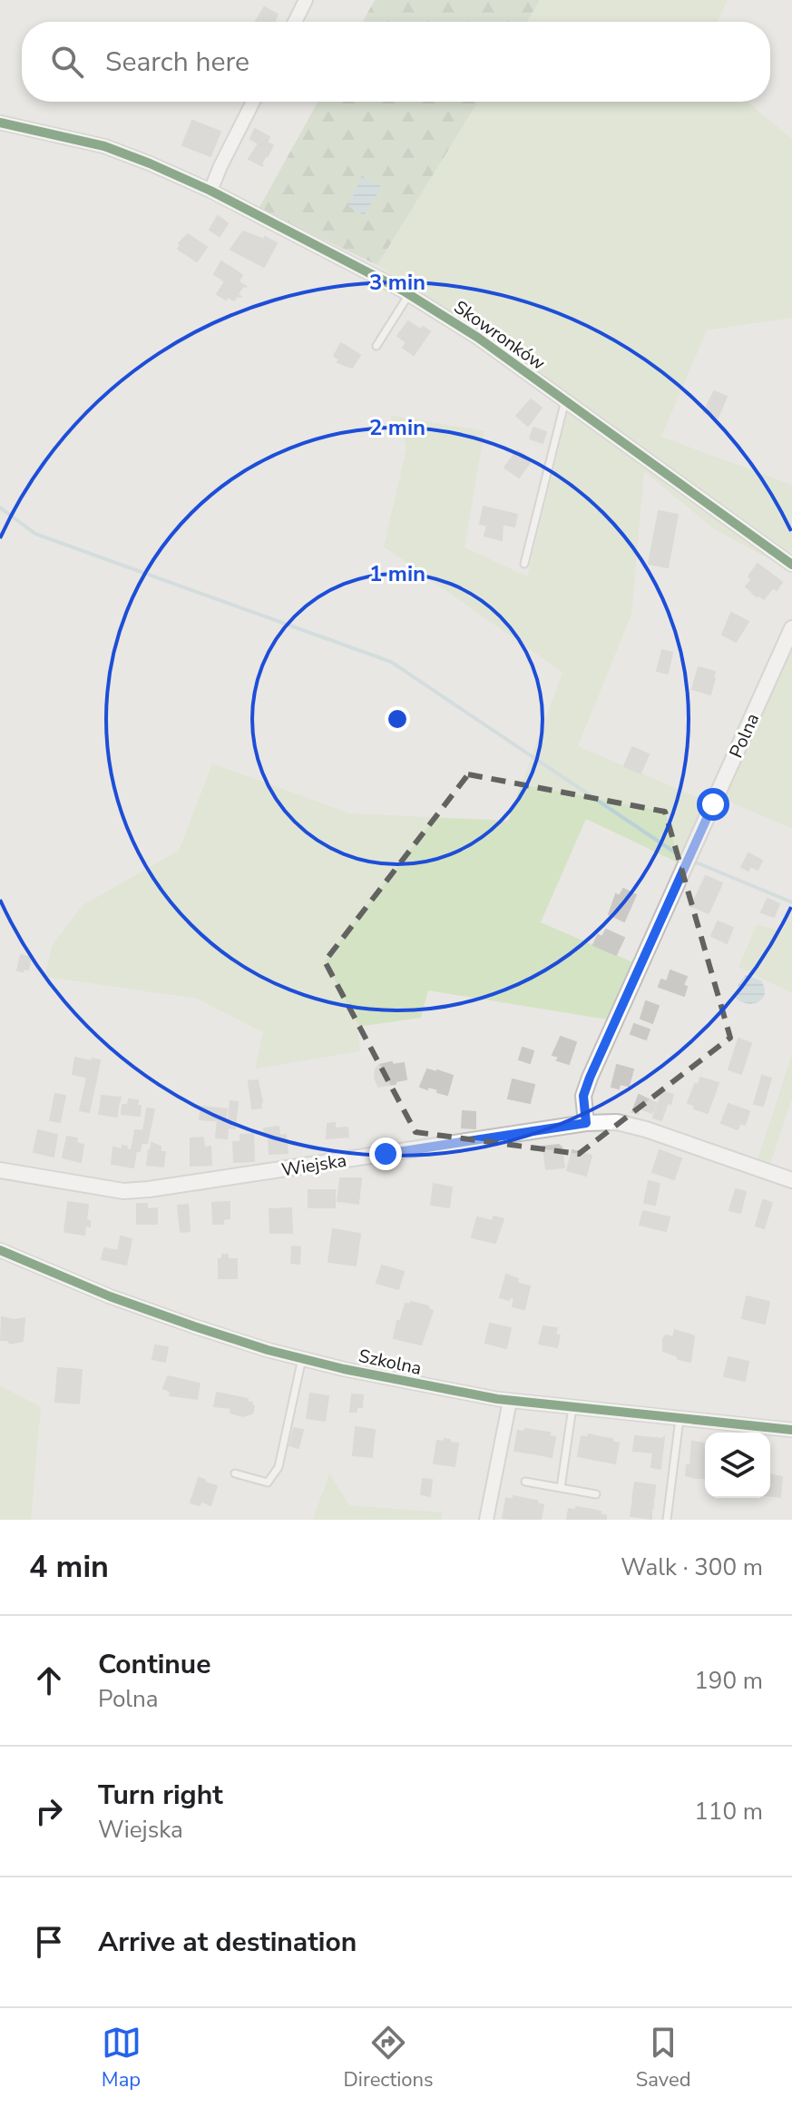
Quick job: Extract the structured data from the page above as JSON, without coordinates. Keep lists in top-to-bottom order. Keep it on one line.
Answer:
{"streets":{"street":["Skowronków","Polna","Wiejska","Szkolna"]},"crossings":[["Polna","Wiejska"]],"page":{"search":"Search here","heading":["4 min","Walk · 300 m"],"list":[["Continue","Polna","190 m"],["Turn right","Wiejska","110 m"],"Arrive at destination"],"nav":["Map","Directions","Saved"]},"rings":["3 min","2 min","1 min"]}
